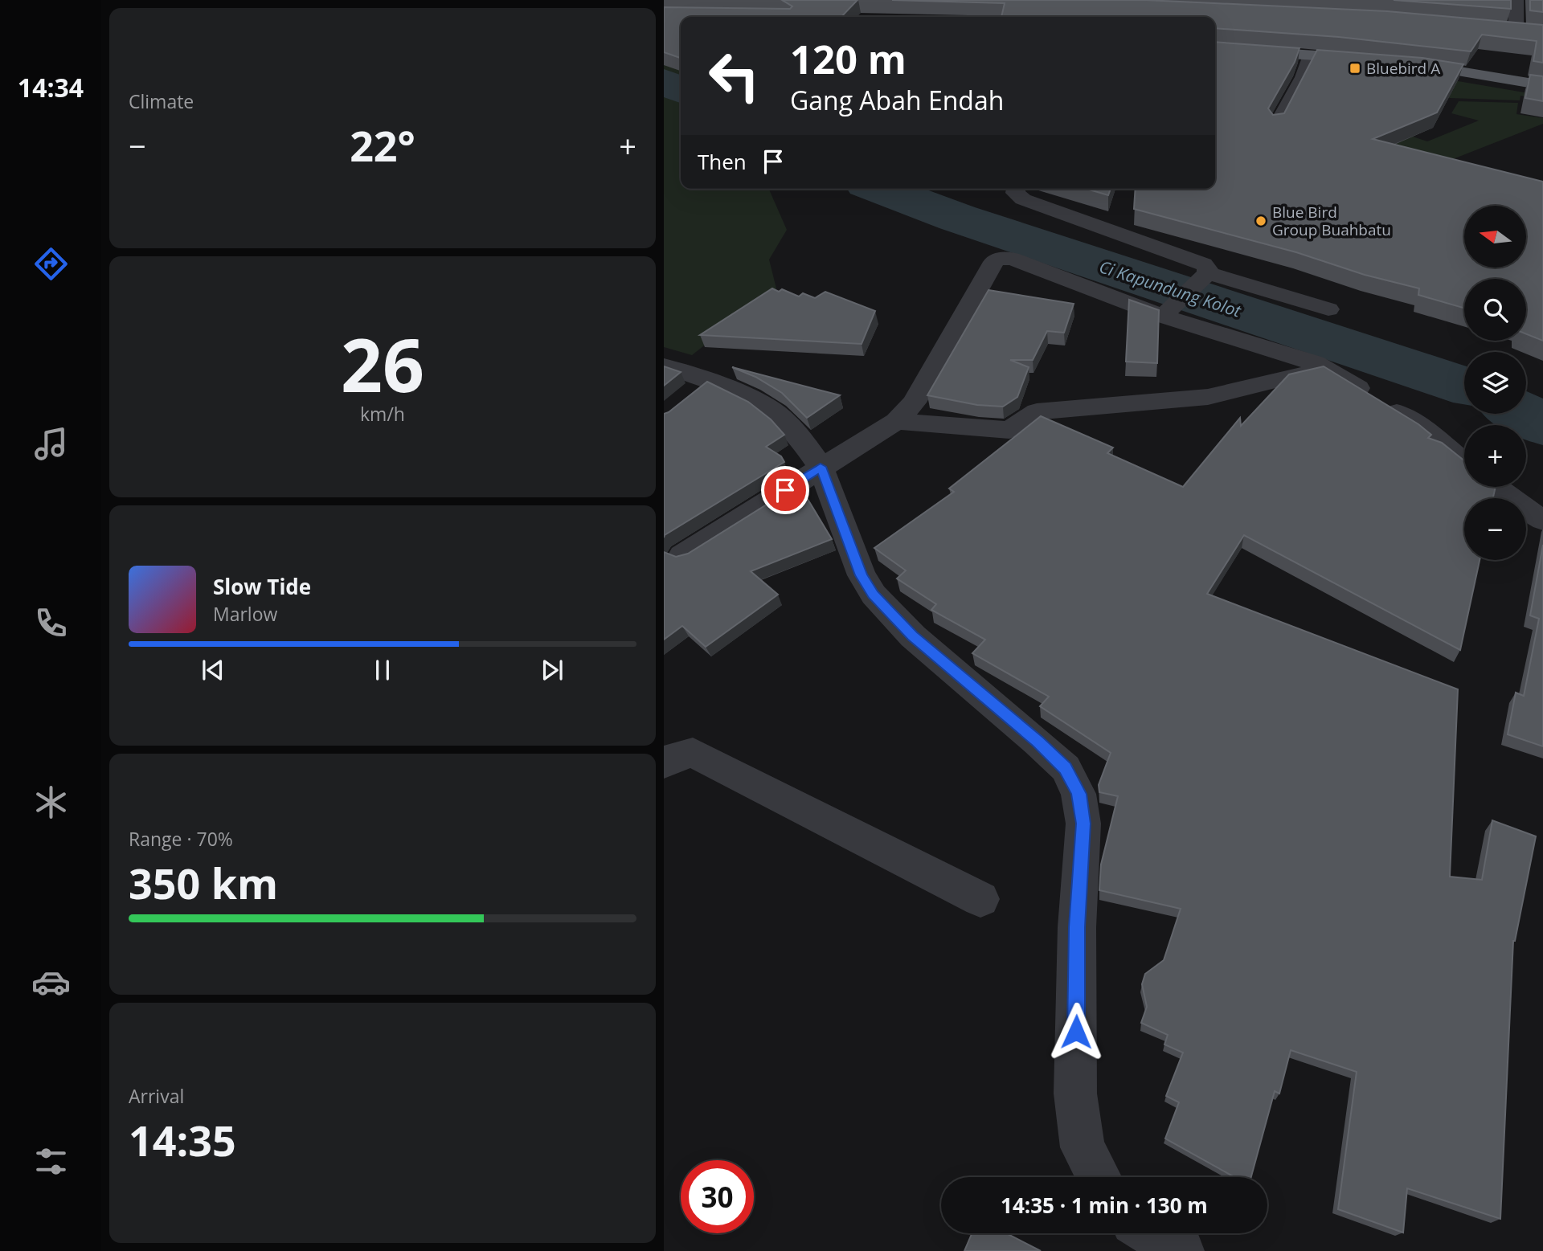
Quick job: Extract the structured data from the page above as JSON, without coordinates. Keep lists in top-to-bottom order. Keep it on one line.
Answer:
{"water":["Ci Kapundung Kolot"],"places":{"transit":["Bluebird A"],"other":["Blue Bird Group Buahbatu"]},"north":"left","page":{"tabs":"14:34","tile":["Climate",["26","km/h"],["Range · 70%","350 km"],["Arrival","14:35"]],"turn":["120 m","Gang Abah Endah"],"heat":["−","22°","+"],"then":"Then","map_buttons":["+","−"],"song":["Slow Tide","Marlow"],"limit":"30","trip":"14:35 · 1 min · 130 m"}}
